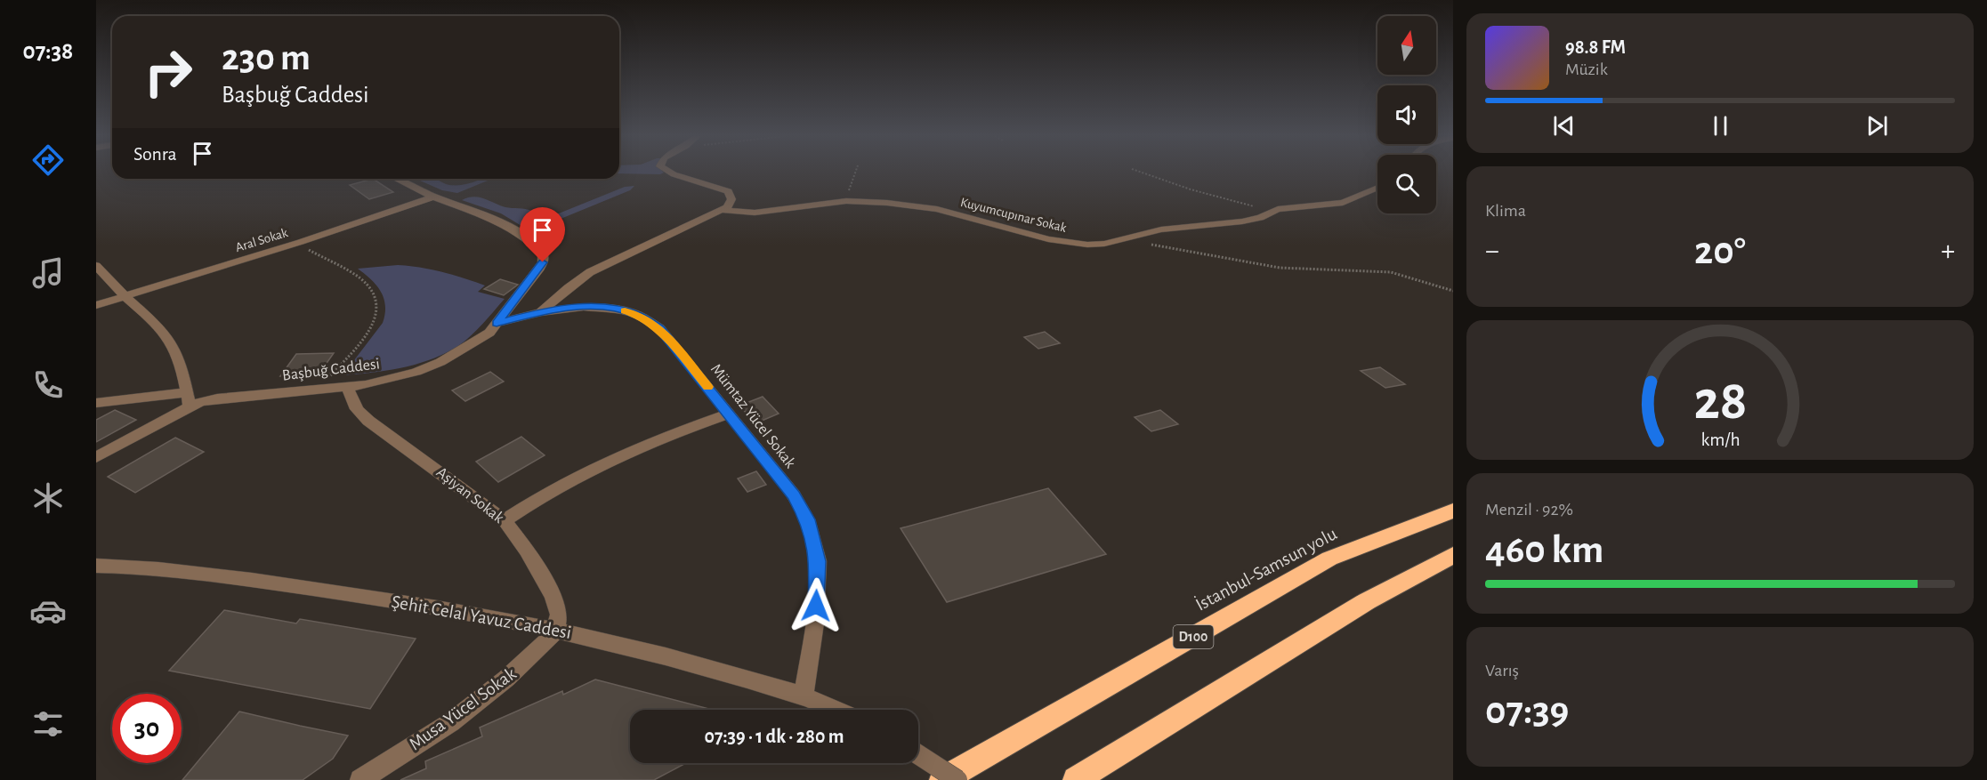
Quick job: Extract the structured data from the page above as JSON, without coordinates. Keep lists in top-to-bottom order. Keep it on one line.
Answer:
{"streets":{"highway":["İstanbul-Samsun yolu","D100"],"street":["Kuyumcupınar Sokak","Aral Sokak","Başbuğ Caddesi","Mümtaz Yücel Sokak","Aşiyan Sokak","Şehit Celal Yavuz Caddesi","Musa Yücel Sokak"]},"crossings":[["Kuyumcupınar Sokak","Mümtaz Yücel Sokak"],["Aral Sokak","Başbuğ Caddesi"],["Başbuğ Caddesi","Mümtaz Yücel Sokak"],["Başbuğ Caddesi","Aşiyan Sokak"],["Mümtaz Yücel Sokak","Şehit Celal Yavuz Caddesi"],["Aşiyan Sokak","Şehit Celal Yavuz Caddesi"],["Aşiyan Sokak","Musa Yücel Sokak"],["Şehit Celal Yavuz Caddesi","Musa Yücel Sokak"]],"north":"top","page":{"tabs":"07:38","turn":["230 m","Başbuğ Caddesi"],"song":["98.8 FM","Müzik"],"then":"Sonra","tile":["Klima",["Menzil · 92%","460 km"],["Varış","07:39"]],"heat":["−","20°","+"],"limit":"30","trip":"07:39 · 1 dk · 280 m","gauge":["28","km/h"]}}
